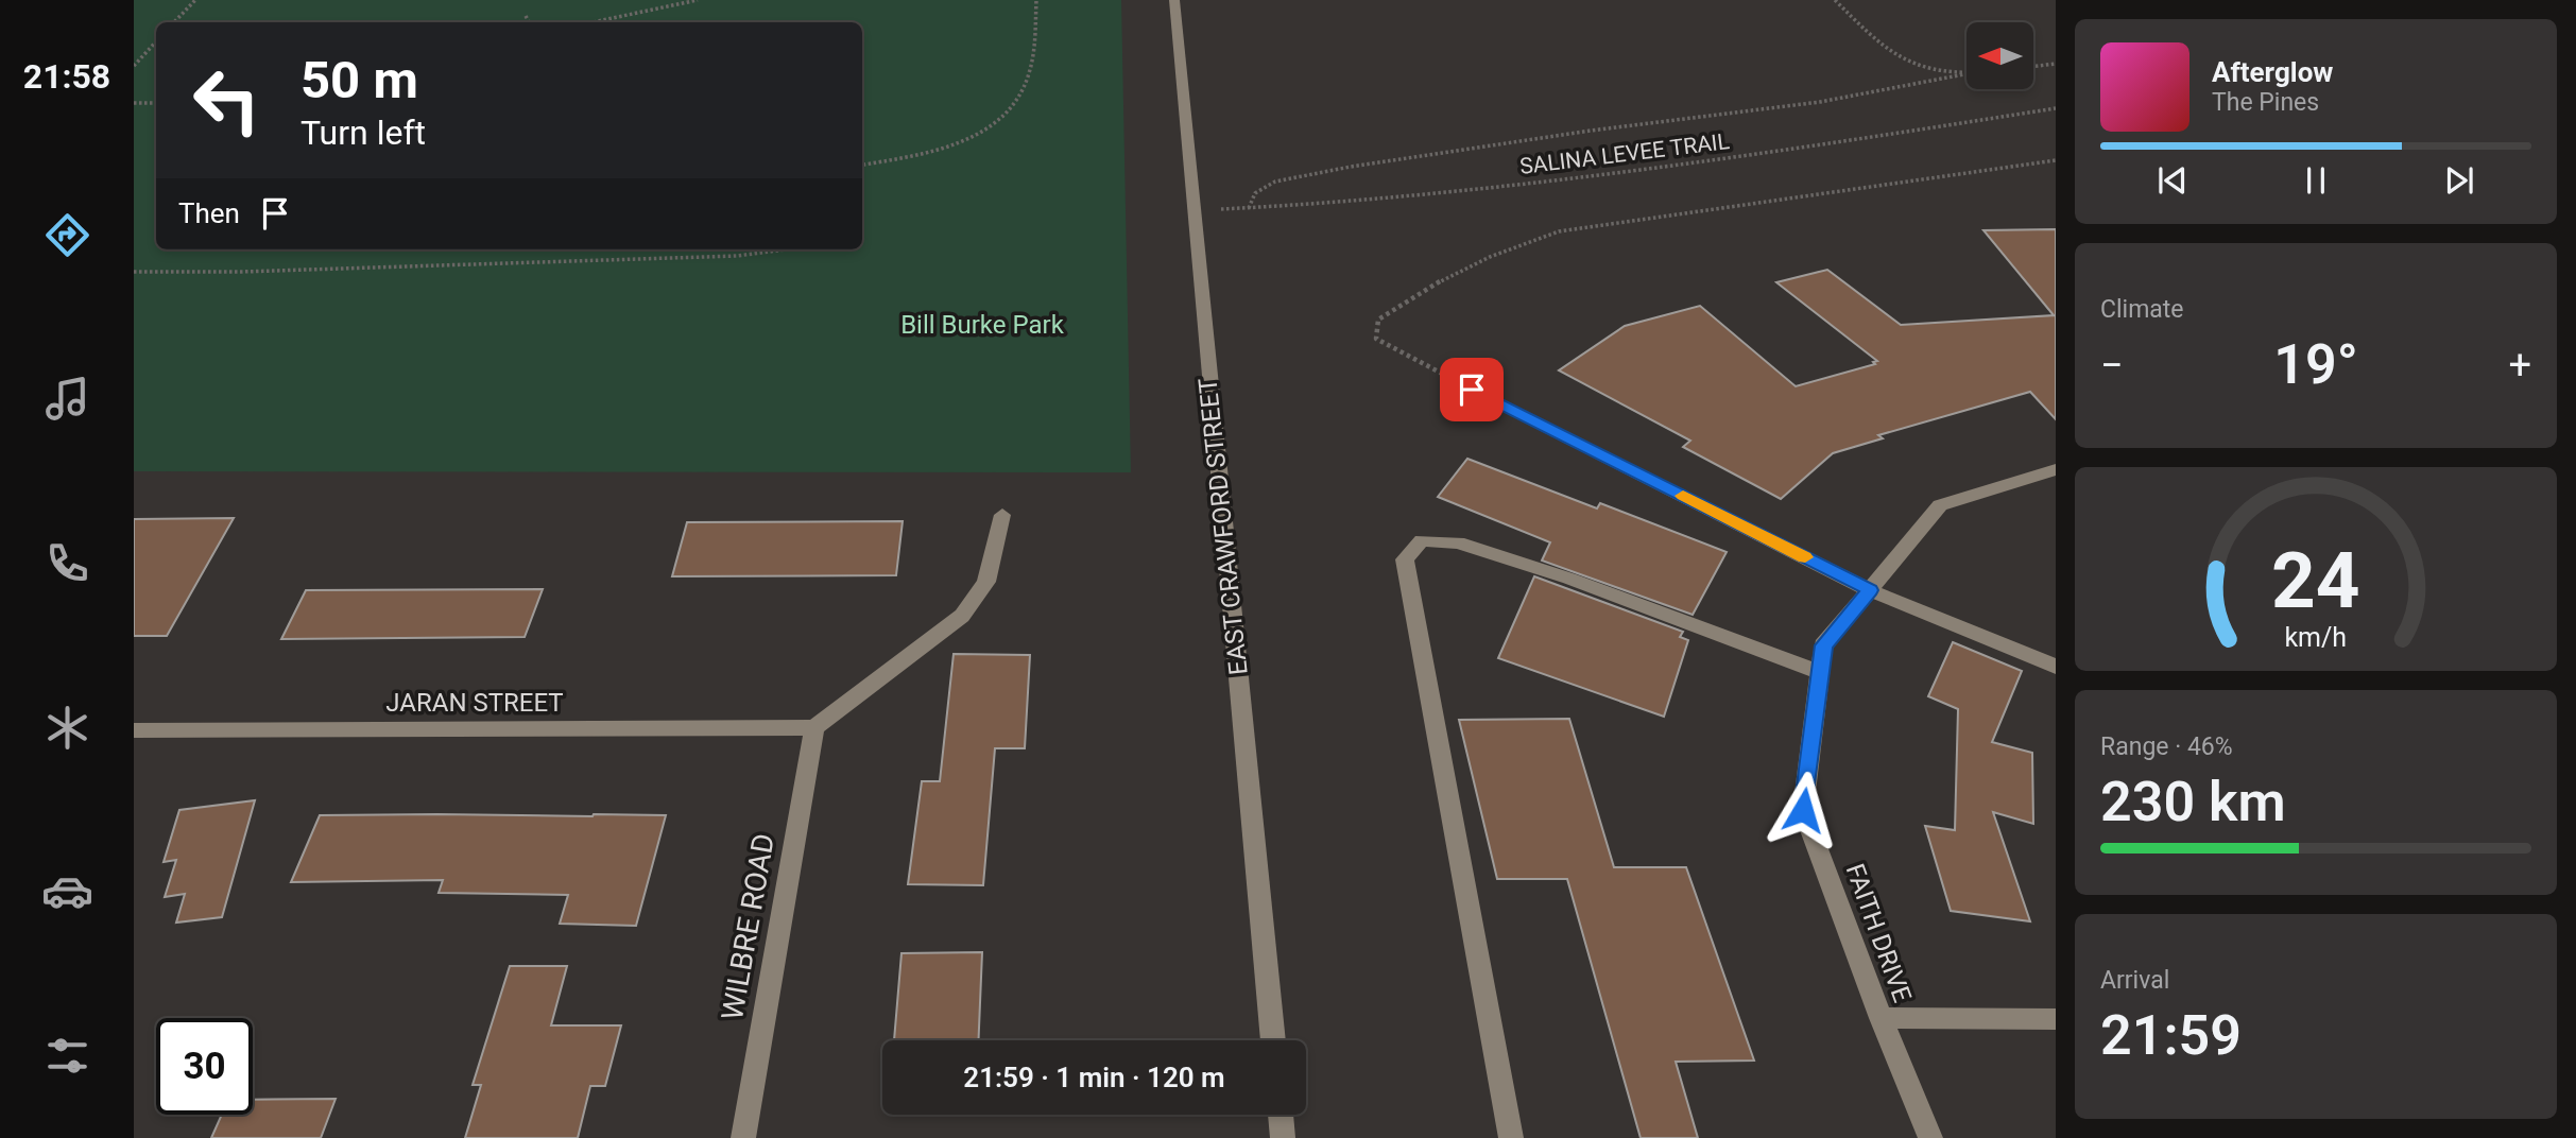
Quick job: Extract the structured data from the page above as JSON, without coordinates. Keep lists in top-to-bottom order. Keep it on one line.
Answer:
{"streets":{"street":["EAST CRAWFORD STREET","JARAN STREET","WILBRE ROAD","FAITH DRIVE"],"path":["SALINA LEVEE TRAIL"]},"crossings":[["SALINA LEVEE TRAIL","EAST CRAWFORD STREET"],["JARAN STREET","WILBRE ROAD"]],"parks":["Bill Burke Park"],"north":"left","page":{"tabs":"21:58","turn":["50 m","Turn left"],"song":["Afterglow","The Pines"],"then":"Then","tile":["Climate",["Range · 46%","230 km"],["Arrival","21:59"]],"heat":["−","19°","+"],"limit":"30","trip":"21:59 · 1 min · 120 m","gauge":["24","km/h"]}}
